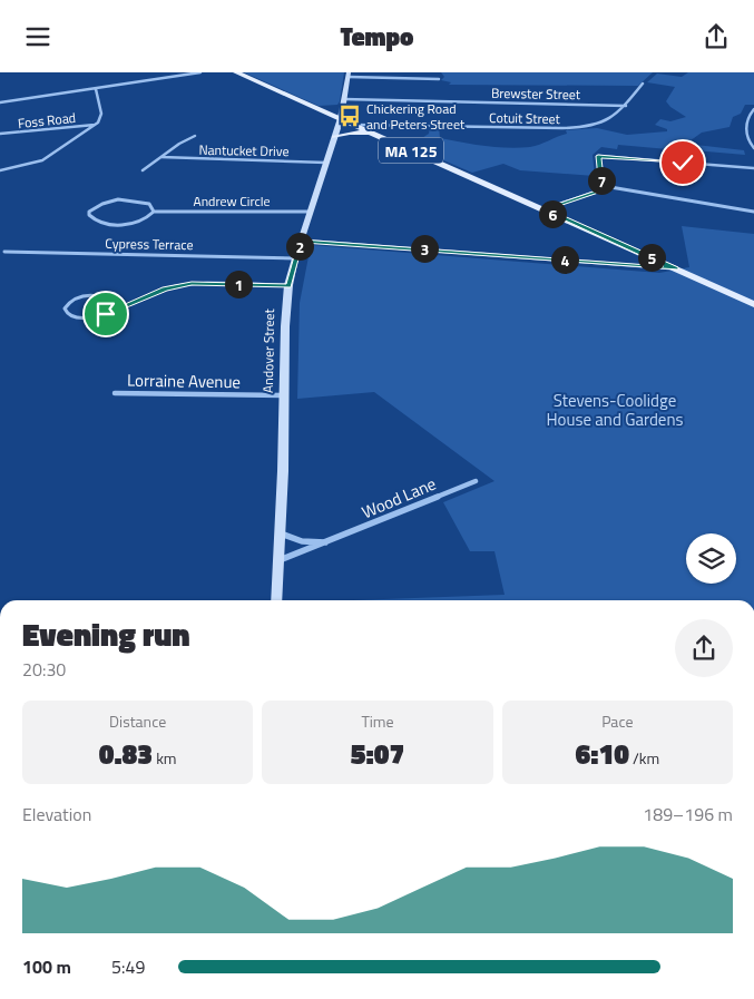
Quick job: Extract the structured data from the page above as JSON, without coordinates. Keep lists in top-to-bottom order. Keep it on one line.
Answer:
{"streets":{"main road":["MA 125","Andover Street"],"street":["Brewster Street","Cotuit Street","Foss Road","Nantucket Drive","Andrew Circle","Cypress Terrace","Lorraine Avenue","Wood Lane"]},"crossings":[["Brewster Street","Cotuit Street"],["Brewster Street","Andover Street"],["Cotuit Street","MA 125"],["Nantucket Drive","Andover Street"],["MA 125","Andover Street"],["Andrew Circle","Andover Street"],["Cypress Terrace","Andover Street"],["Andover Street","Lorraine Avenue"],["Andover Street","Wood Lane"]],"parks":["Stevens-Coolidge House and Gardens"],"places":{"bus stop":["Chickering Road and Peters Street"]},"page":{"header":"Tempo","pins":["7","6","2","3","5","4","1"],"heading":["Evening run","20:30"],"stats":[["Distance","0.83 km"],["Time","5:07"],["Pace","6:10 /km"]],"chart":["Elevation","189–196 m"],"list":[{"name":"100 m","note":"5:49"}]}}
